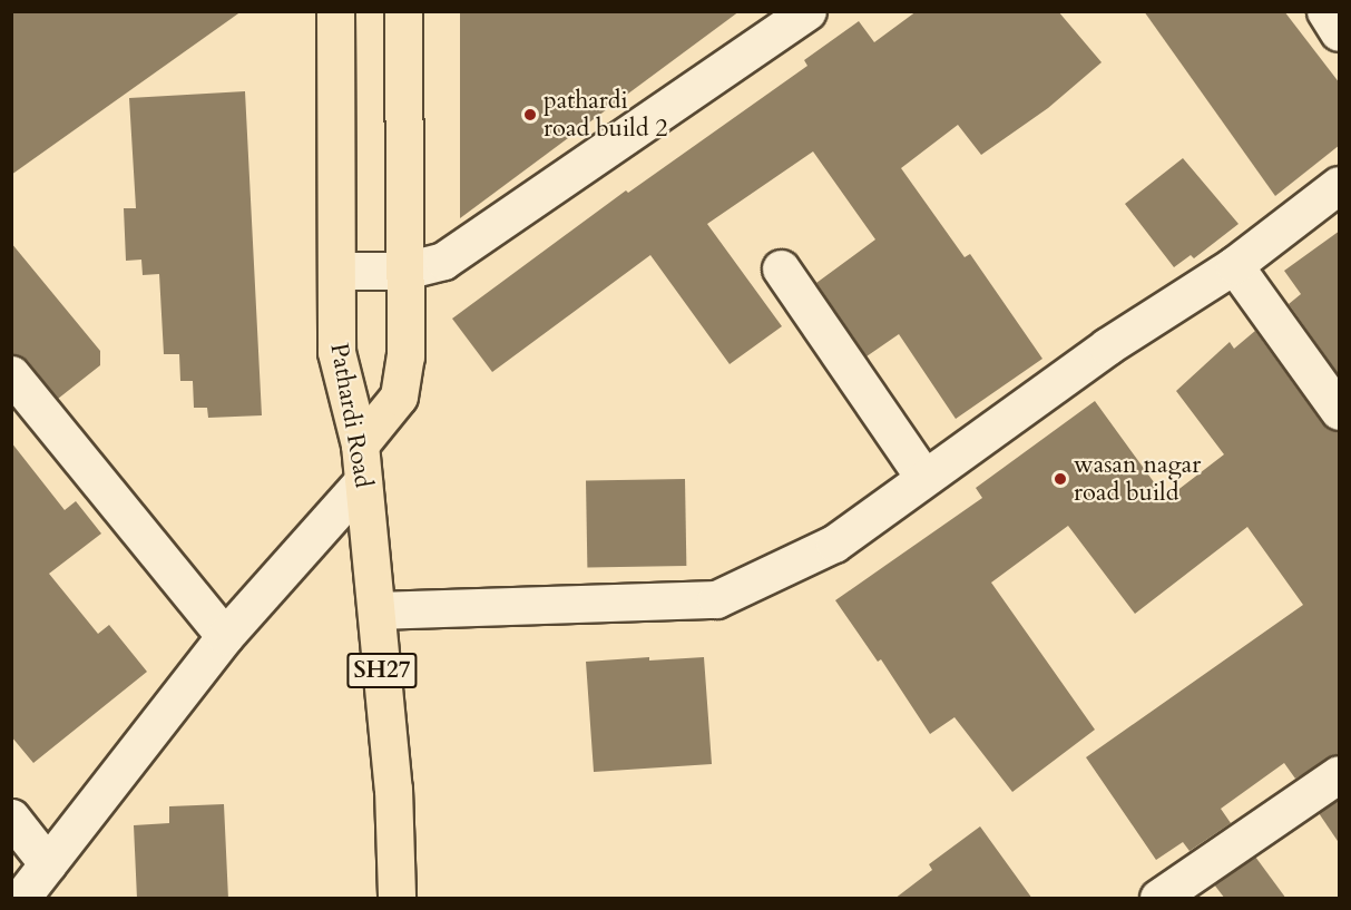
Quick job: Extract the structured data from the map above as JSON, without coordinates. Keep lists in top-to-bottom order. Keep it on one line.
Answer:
{"streets":{"main road":["Pathardi Road","SH27"]},"places":["pathardi road build 2","wasan nagar road build"]}
